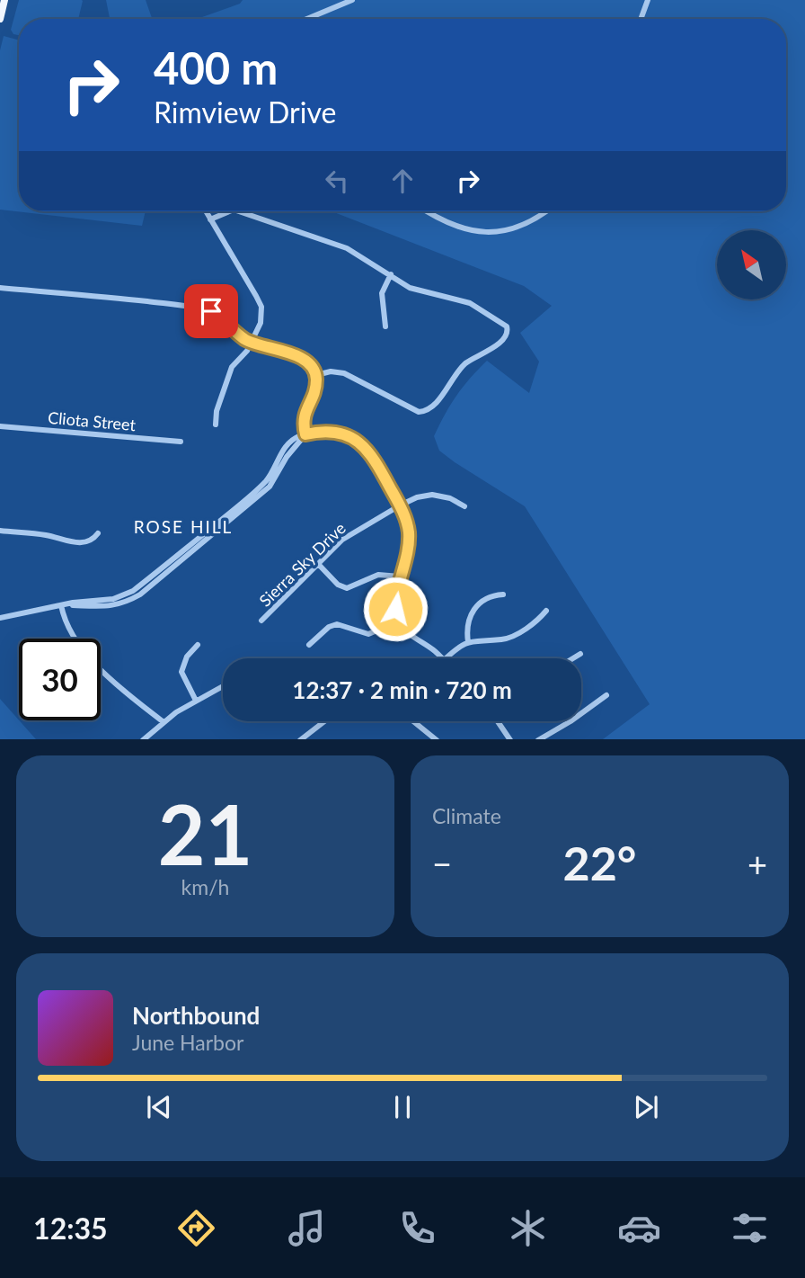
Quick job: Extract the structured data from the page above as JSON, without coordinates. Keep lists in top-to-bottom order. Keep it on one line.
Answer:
{"streets":{"street":["Cliota Street","Sierra Sky Drive"]},"districts":["ROSE HILL"],"north":"top left","page":{"turn":["400 m","Rimview Drive"],"limit":"30","trip":"12:37 · 2 min · 720 m","tile":[["21","km/h"],"Climate"],"heat":["−","22°","+"],"song":["Northbound","June Harbor"],"tabs":"12:35"}}
